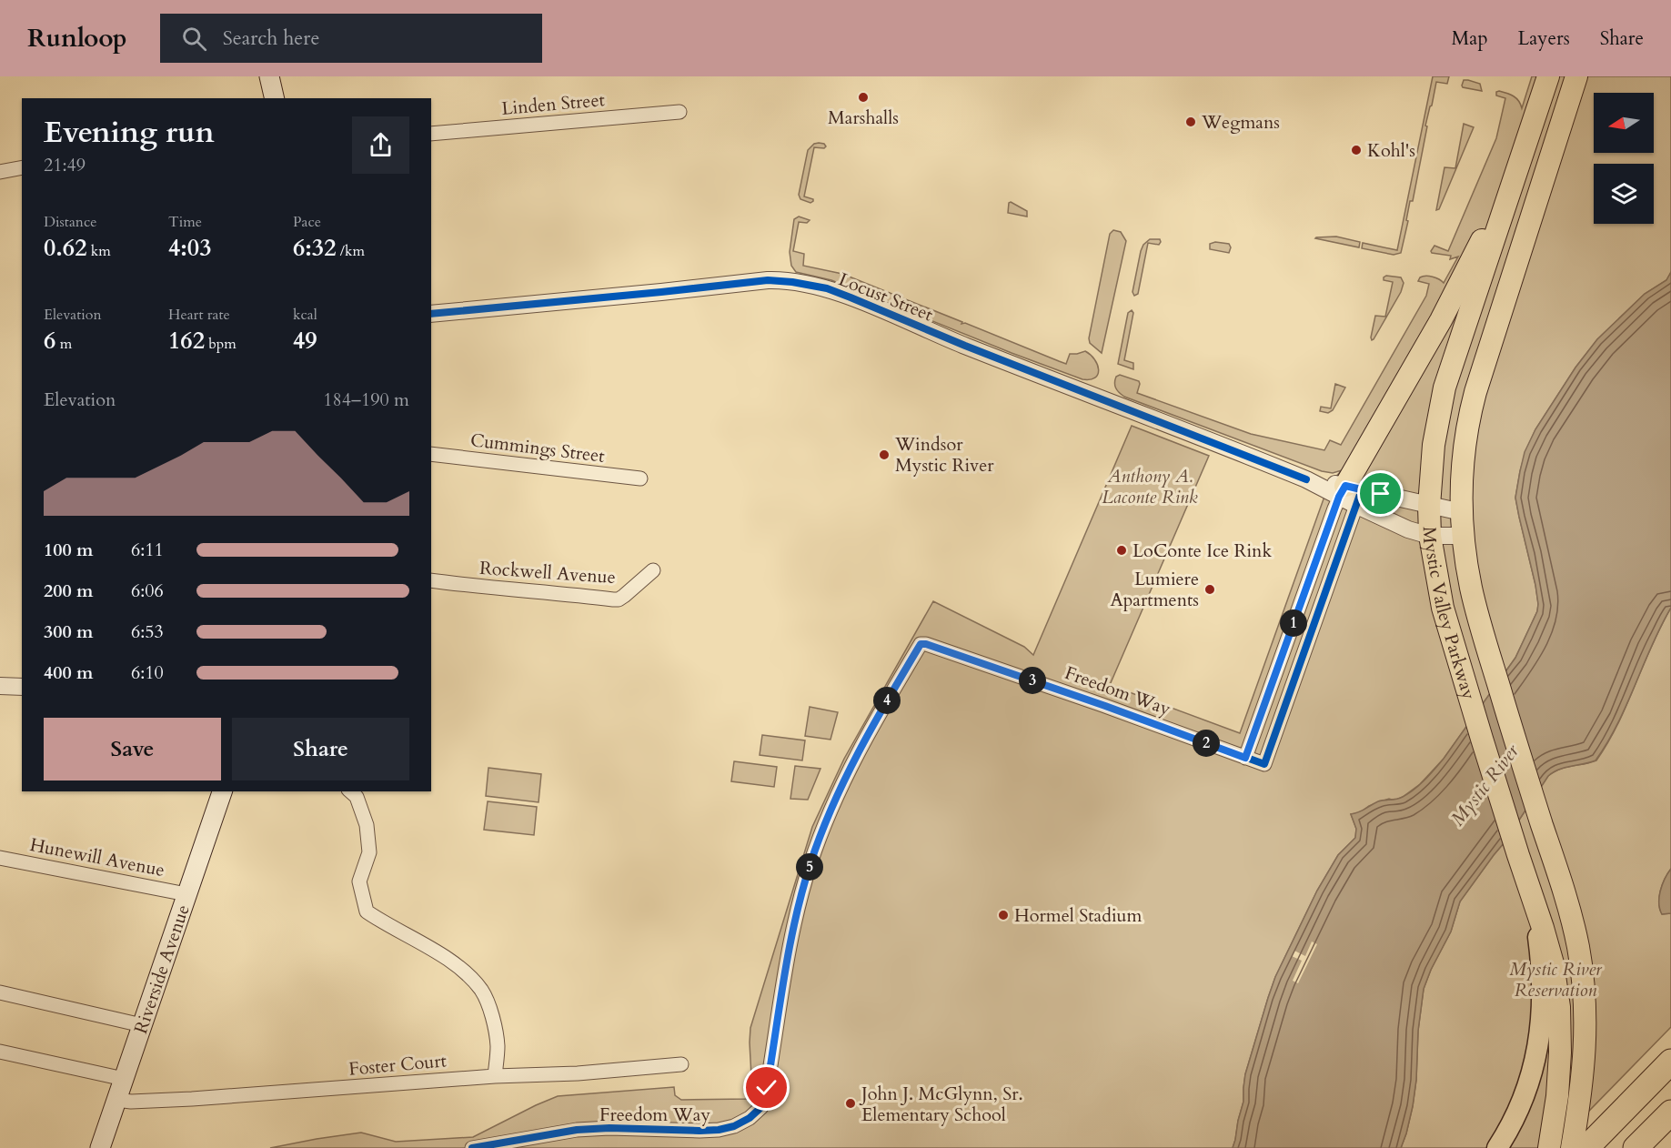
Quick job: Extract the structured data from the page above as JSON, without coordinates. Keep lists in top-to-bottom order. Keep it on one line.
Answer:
{"streets":{"highway":["Mystic Valley Parkway"],"main road":["Riverside Avenue"],"street":["Linden Street","Locust Street","Cummings Street","Rockwell Avenue","Freedom Way","Hunewill Avenue","Foster Court"]},"crossings":[["Locust Street","Mystic Valley Parkway"],["Locust Street","Freedom Way"],["Hunewill Avenue","Riverside Avenue"],["Riverside Avenue","Foster Court"]],"water":["Mystic River"],"parks":["Anthony A. Laconte Rink","Mystic River Reservation"],"places":["Marshalls","Wegmans","Kohl's","Windsor Mystic River","LoConte Ice Rink","Lumiere Apartments","Hormel Stadium","John J. McGlynn, Sr. Elementary School"],"north":"left","page":{"header":"Runloop","search":"Search here","nav":["Map","Layers","Share"],"heading":["Evening run","21:49"],"stats":[["Distance","0.62 km"],["Time","4:03"],["Pace","6:32 /km"],["Elevation","6 m"],["Heart rate","162 bpm"],["kcal","49"]],"chart":["Elevation","184–190 m"],"list":[{"name":"100 m","note":"6:11"},{"name":"200 m","note":"6:06"},{"name":"300 m","note":"6:53"},{"name":"400 m","note":"6:10"}],"pins":["1","3","4","2","5"],"buttons":["Save","Share"]}}
